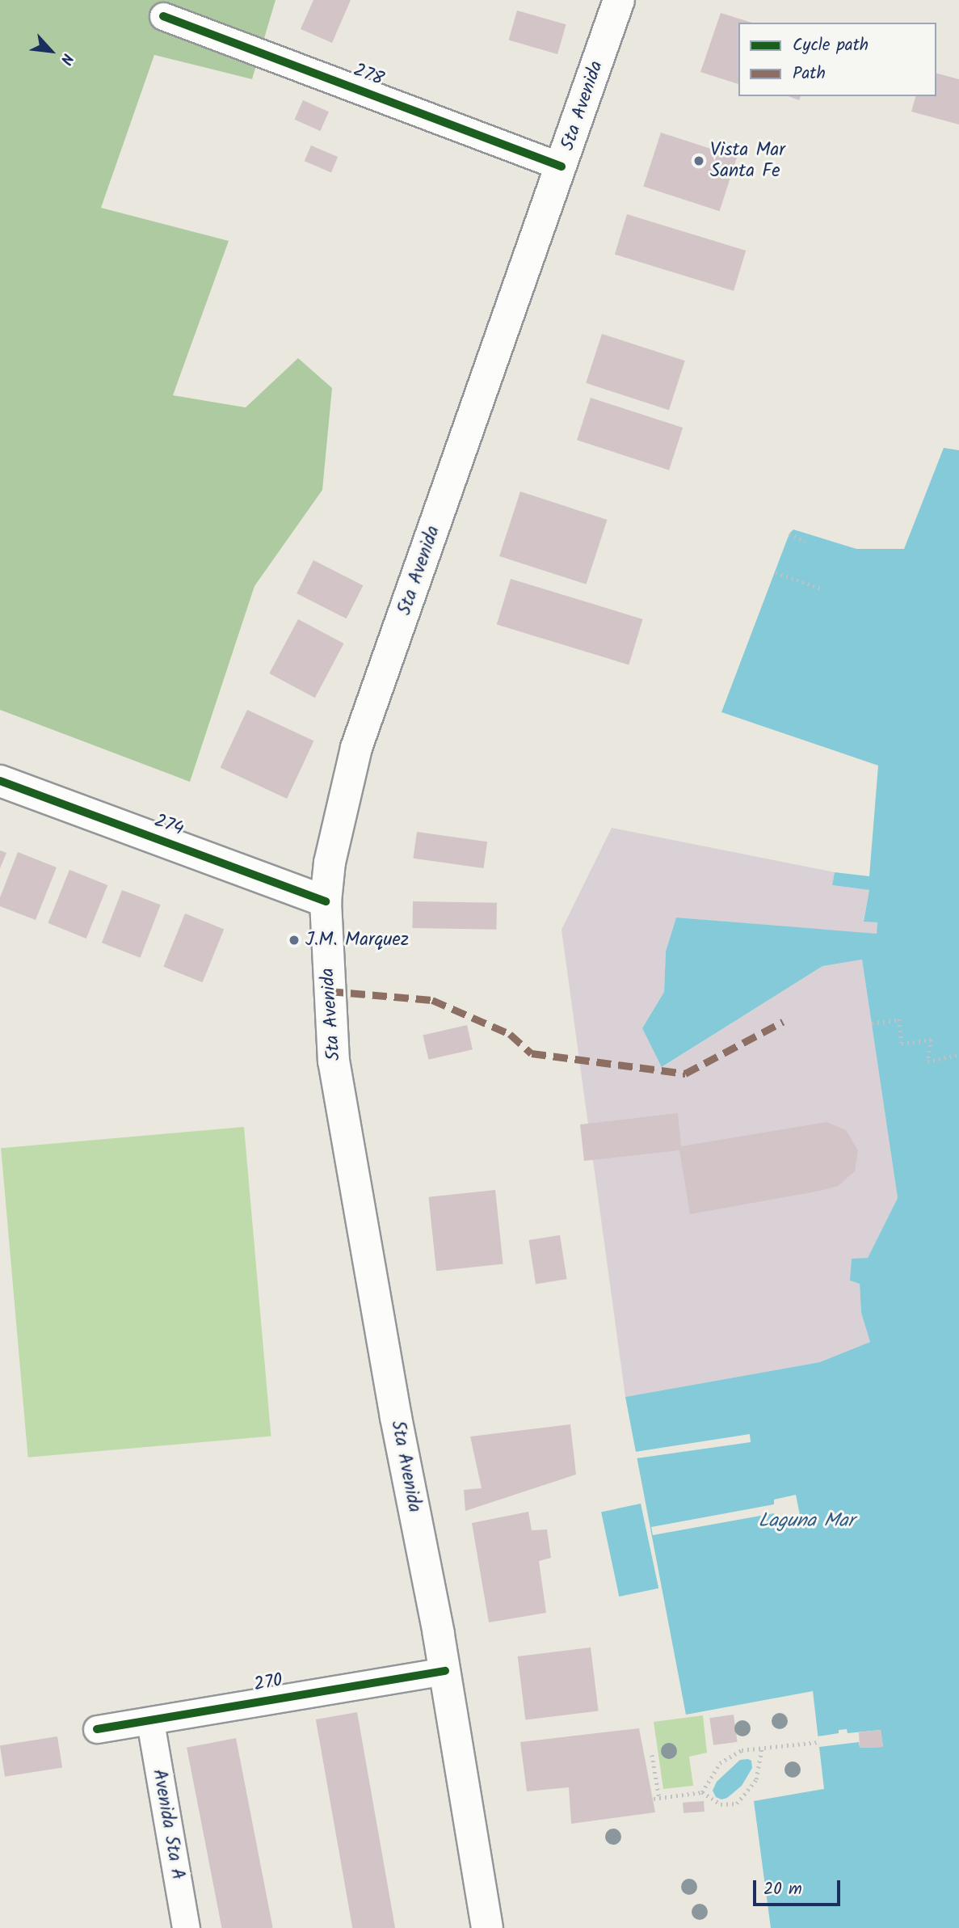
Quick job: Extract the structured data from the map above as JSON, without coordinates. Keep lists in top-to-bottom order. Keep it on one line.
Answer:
{"streets":{"main road":["5ta Avenida","274"],"street":["278","270","Avenida 5ta A"]},"crossings":[["278","5ta Avenida"],["5ta Avenida","274"],["5ta Avenida","270"],["270","Avenida 5ta A"]],"water":["Laguna Mar"],"places":["Vista Mar Santa Fe","J.M. Marquez"],"legend":["Cycle path","Path"],"scale_bar":"20 m","north":"bottom right"}
